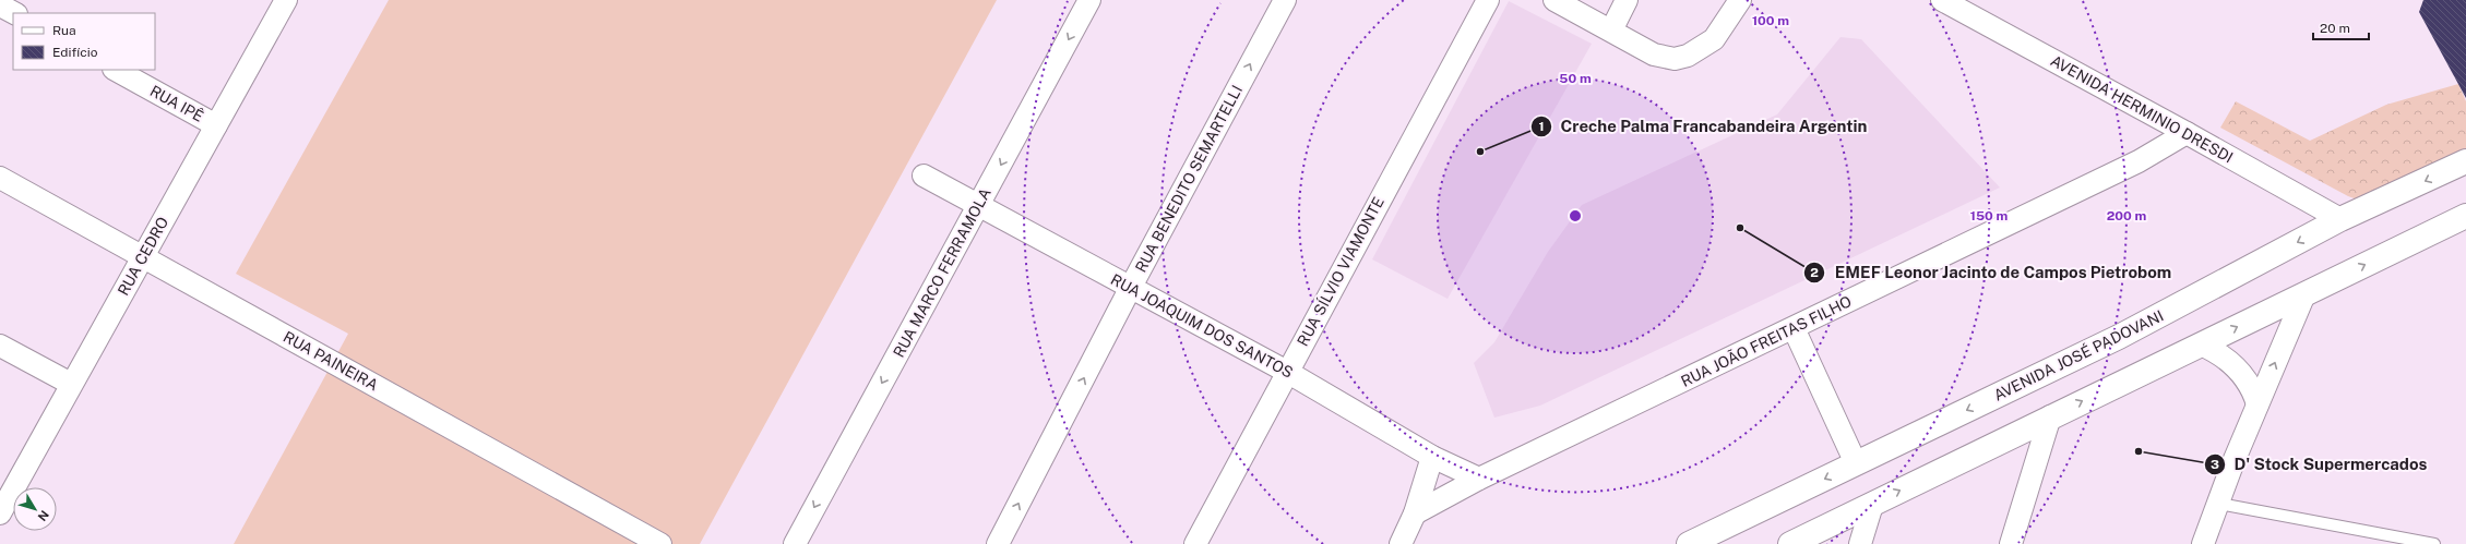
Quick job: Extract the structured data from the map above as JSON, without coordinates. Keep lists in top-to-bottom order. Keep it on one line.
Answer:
{"streets":{"street":["RUA IPÊ","AVENIDA HERMINIO DRESDI","RUA BENEDITO SEMARTELLI","RUA CEDRO","RUA SÍLVIO VIAMONTE","RUA MARCO FERRAMOLA","RUA JOAQUIM DOS SANTOS","RUA JOÃO FREITAS FILHO","AVENIDA JOSÉ PADOVANI","RUA PAINEIRA"]},"crossings":[["RUA IPÊ","RUA CEDRO"],["AVENIDA HERMINIO DRESDI","RUA JOÃO FREITAS FILHO"],["AVENIDA HERMINIO DRESDI","AVENIDA JOSÉ PADOVANI"],["RUA BENEDITO SEMARTELLI","RUA JOAQUIM DOS SANTOS"],["RUA CEDRO","RUA PAINEIRA"],["RUA SÍLVIO VIAMONTE","RUA JOAQUIM DOS SANTOS"],["RUA MARCO FERRAMOLA","RUA JOAQUIM DOS SANTOS"],["RUA JOAQUIM DOS SANTOS","RUA JOÃO FREITAS FILHO"]],"one_way":["RUA BENEDITO SEMARTELLI","RUA MARCO FERRAMOLA"],"places":["Creche Palma Francabandeira Argentin","EMEF Leonor Jacinto de Campos Pietrobom","D' Stock Supermercados"],"legend":["Rua","Edifício"],"scale_bar":"20 m","north":"bottom right","rings":["100 m","50 m","150 m","200 m"]}
